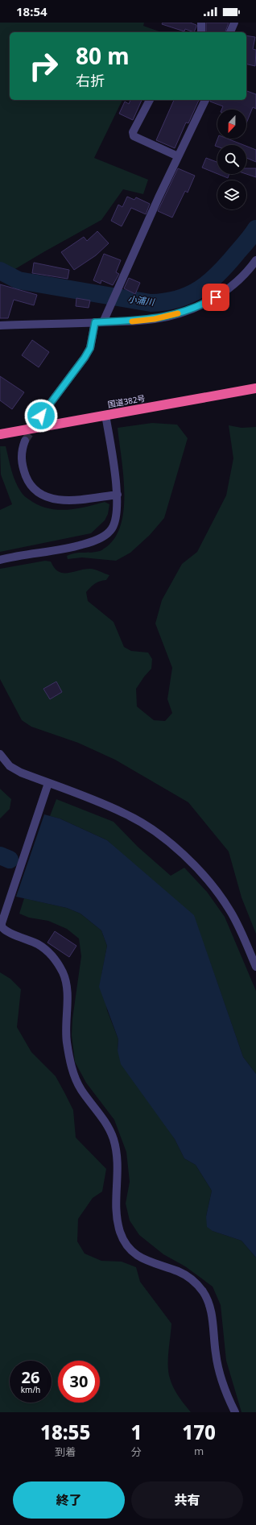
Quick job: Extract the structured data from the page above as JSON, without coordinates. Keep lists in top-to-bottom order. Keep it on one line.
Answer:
{"streets":{"highway":["国道382号"]},"water":["小浦川"],"north":"bottom","page":{"status":"18:54","turn":["80 m","右折"],"speed":"26 km/h","limit":"30","eta":["18:55","到着","1","分","170","m"],"buttons":["終了","共有"]}}
